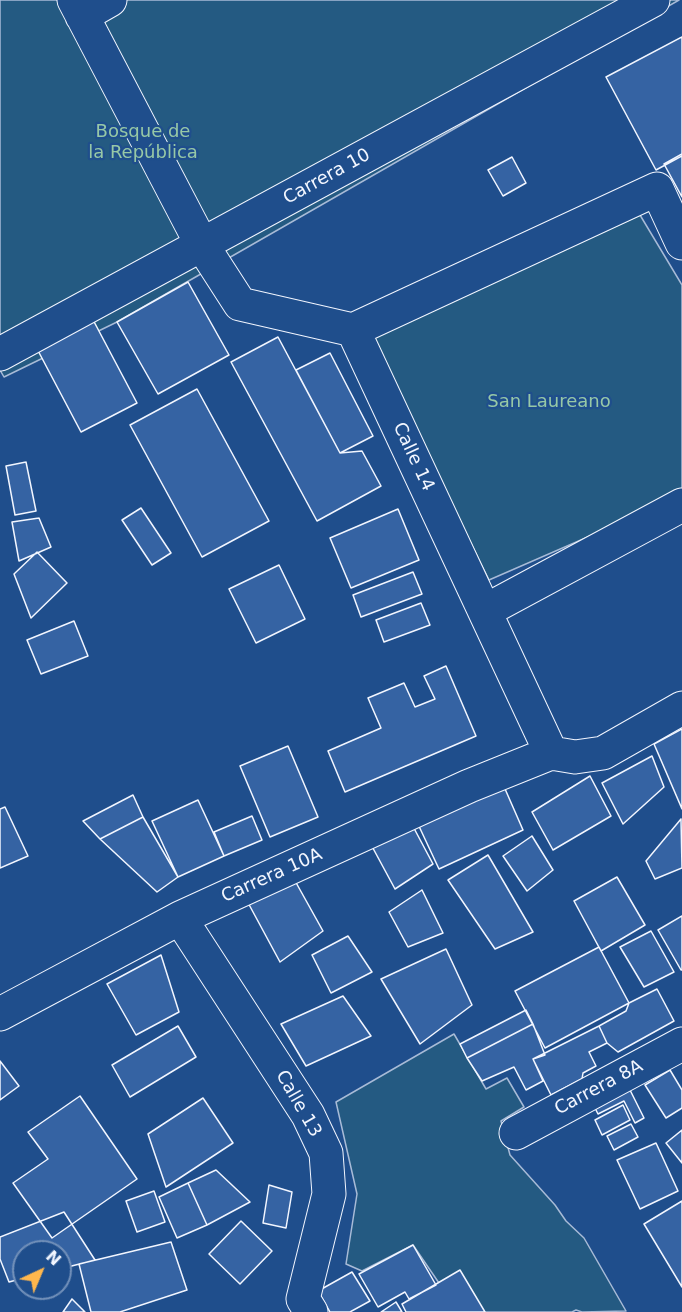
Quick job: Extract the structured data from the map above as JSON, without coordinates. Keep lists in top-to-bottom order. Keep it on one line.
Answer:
{"streets":{"street":["Carrera 10","Calle 14","Carrera 10A","Carrera 8A","Calle 13"]},"crossings":[["Calle 14","Carrera 10A"],["Carrera 10A","Calle 13"]],"parks":["Bosque de la República","San Laureano"],"north":"top right"}
